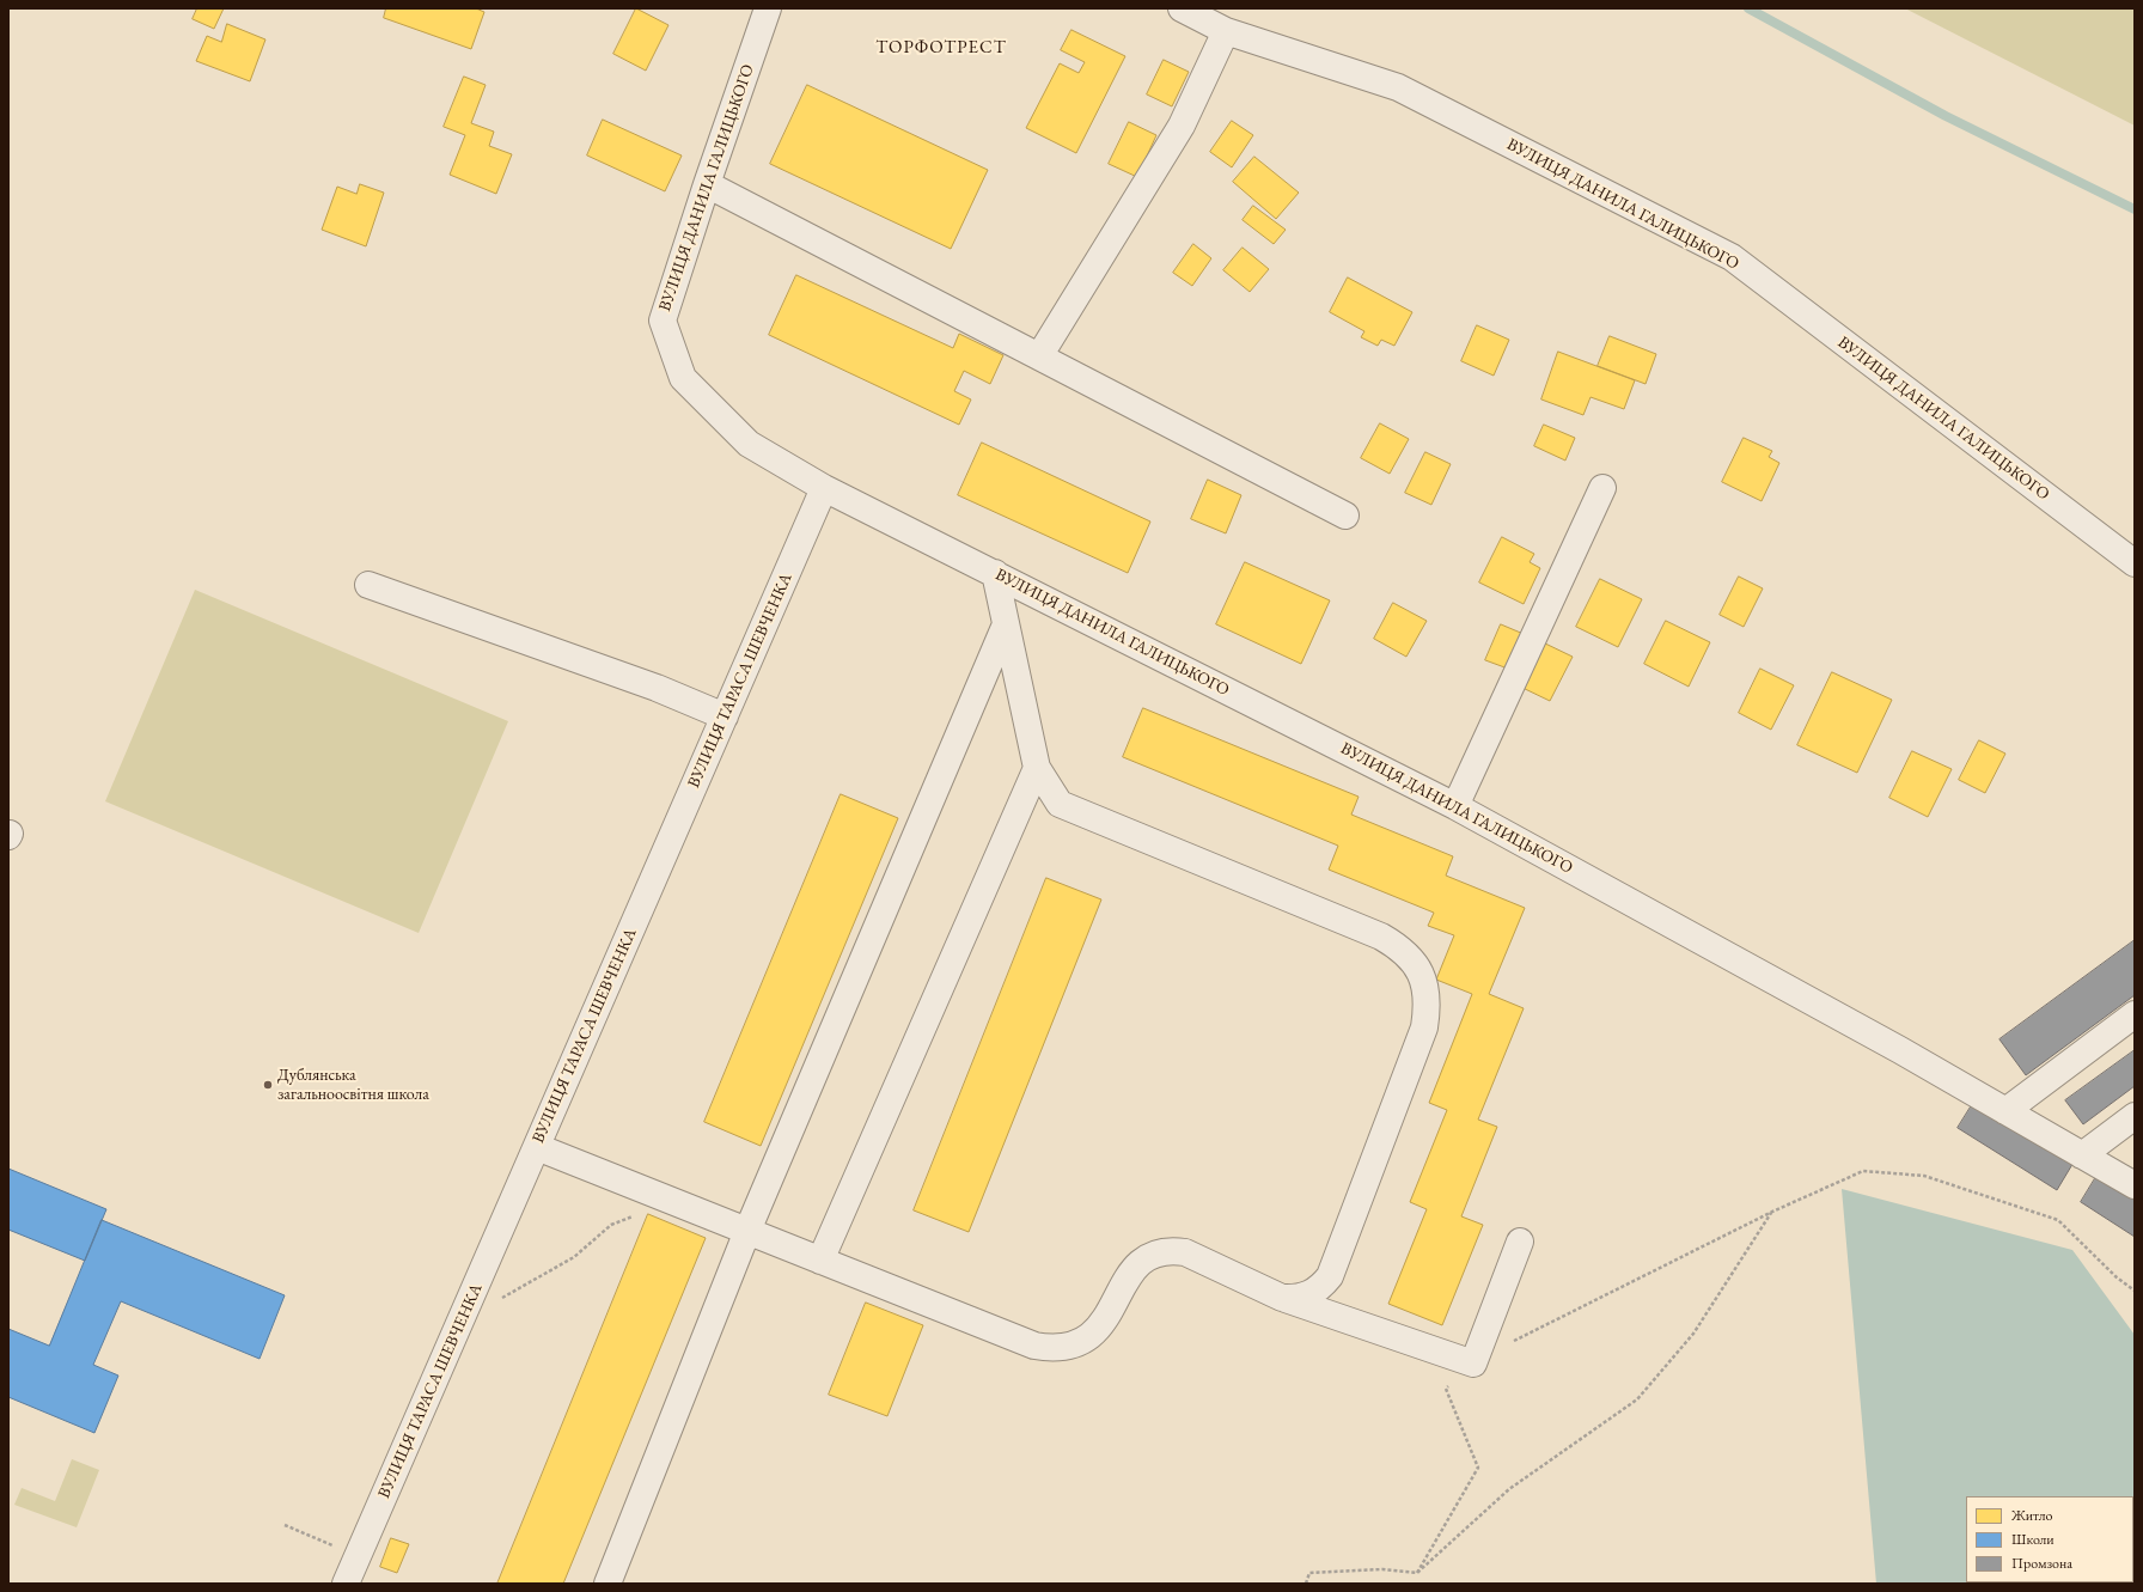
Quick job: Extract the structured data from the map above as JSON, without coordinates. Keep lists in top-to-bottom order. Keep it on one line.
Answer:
{"streets":{"street":["ВУЛИЦЯ ДАНИЛА ГАЛИЦЬКОГО","ВУЛИЦЯ ТАРАСА ШЕВЧЕНКА"]},"crossings":[["ВУЛИЦЯ ДАНИЛА ГАЛИЦЬКОГО","ВУЛИЦЯ ТАРАСА ШЕВЧЕНКА"]],"districts":["ТОРФОТРЕСТ"],"places":["Дублянська загальноосвітня школа"],"legend":["Житло","Школи","Промзона"]}
